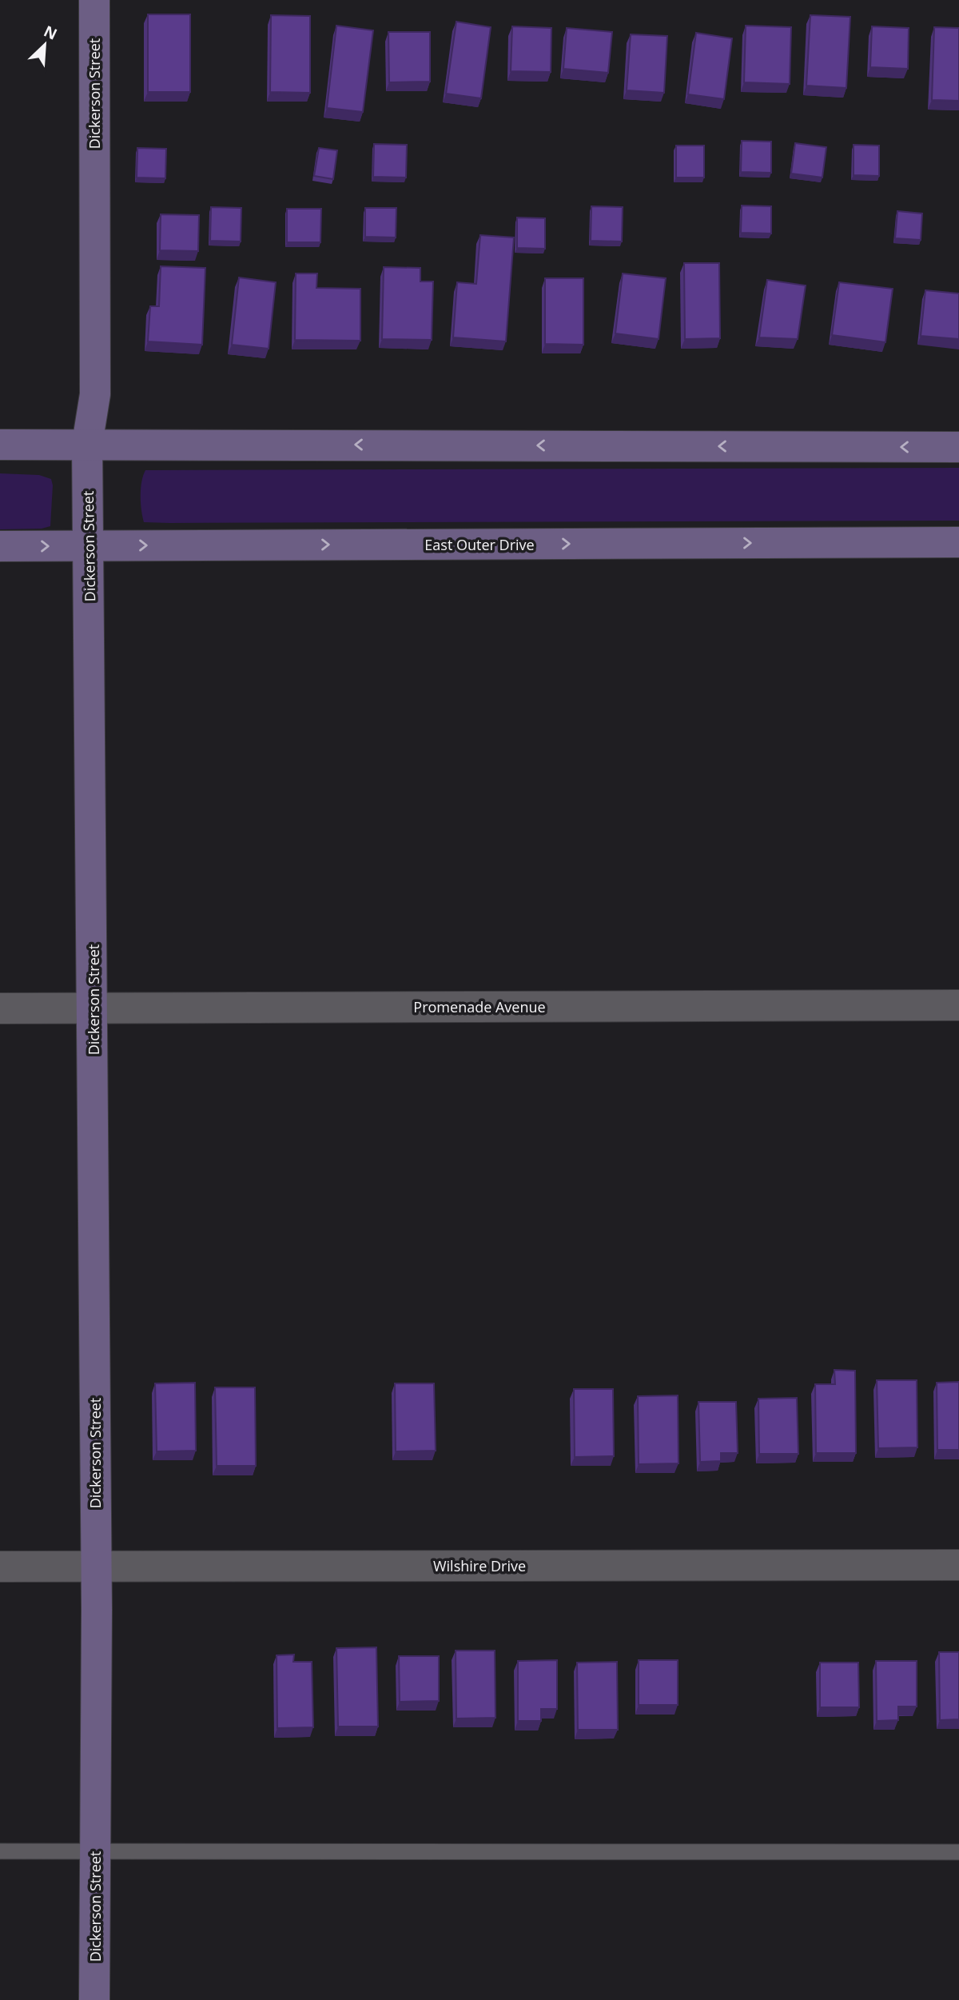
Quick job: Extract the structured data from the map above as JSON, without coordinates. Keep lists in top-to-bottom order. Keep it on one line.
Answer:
{"streets":{"street":["Dickerson Street","East Outer Drive","Promenade Avenue","Wilshire Drive"]},"crossings":[["Dickerson Street","East Outer Drive"],["Dickerson Street","Promenade Avenue"],["Dickerson Street","Wilshire Drive"]],"north":"top right"}
